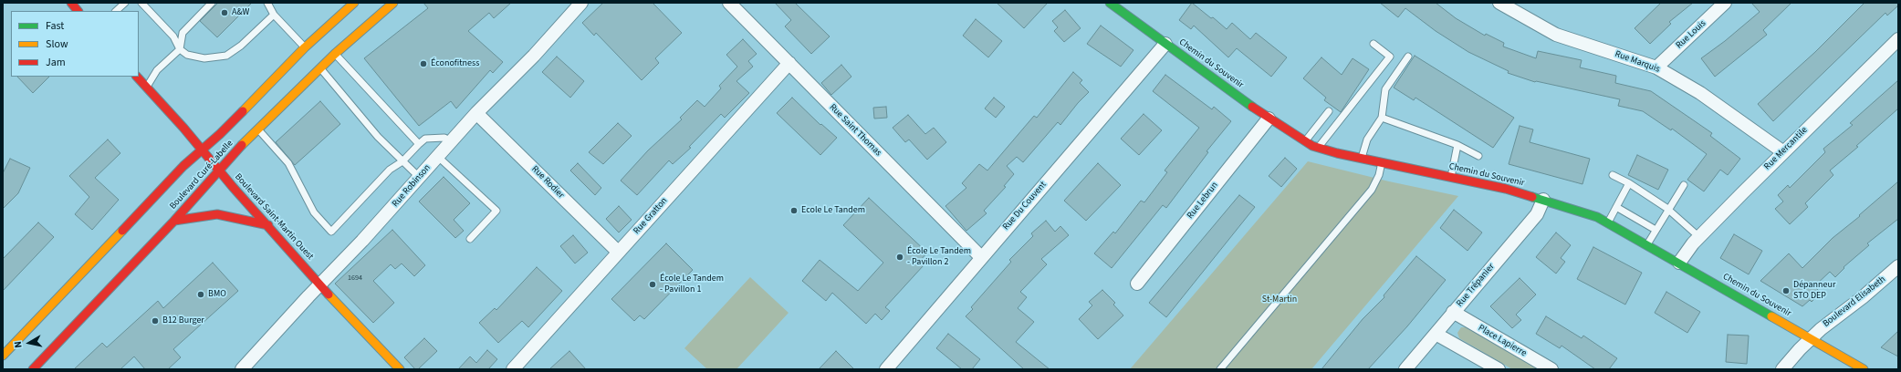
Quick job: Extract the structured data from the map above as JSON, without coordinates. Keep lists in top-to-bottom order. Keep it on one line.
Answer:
{"streets":{"main road":["Chemin du Souvenir","Boulevard Curé-Labelle","Boulevard Saint-Martin Ouest"],"street":["Rue Louis","Rue Marquis","Rue Saint Thomas","Rue Mercantile","Rue Rodier","Rue Robinson","Rue Lebrun","Rue Du Couvent","Rue Gratton","Rue Trépanier","Boulevard Elisabeth","Place Lapierre"]},"crossings":[["Rue Louis","Rue Marquis"],["Rue Marquis","Rue Mercantile"],["Chemin du Souvenir","Rue Mercantile"],["Chemin du Souvenir","Rue Lebrun"],["Chemin du Souvenir","Rue Du Couvent"],["Chemin du Souvenir","Rue Trépanier"],["Chemin du Souvenir","Boulevard Elisabeth"],["Rue Saint Thomas","Rue Du Couvent"],["Rue Saint Thomas","Rue Gratton"],["Boulevard Curé-Labelle","Boulevard Saint-Martin Ouest"],["Rue Rodier","Rue Robinson"],["Rue Rodier","Rue Gratton"],["Rue Robinson","Boulevard Saint-Martin Ouest"],["Rue Trépanier","Place Lapierre"]],"parks":["St-Martin"],"places":["A&W","Éconofitness","Ecole Le Tandem","École Le Tandem - Pavillon 2","École Le Tandem - Pavillon 1","Dépanneur STO DEP","BMO","B12 Burger"],"house_numbers":["1694"],"legend":["Fast","Slow","Jam"],"north":"left"}
